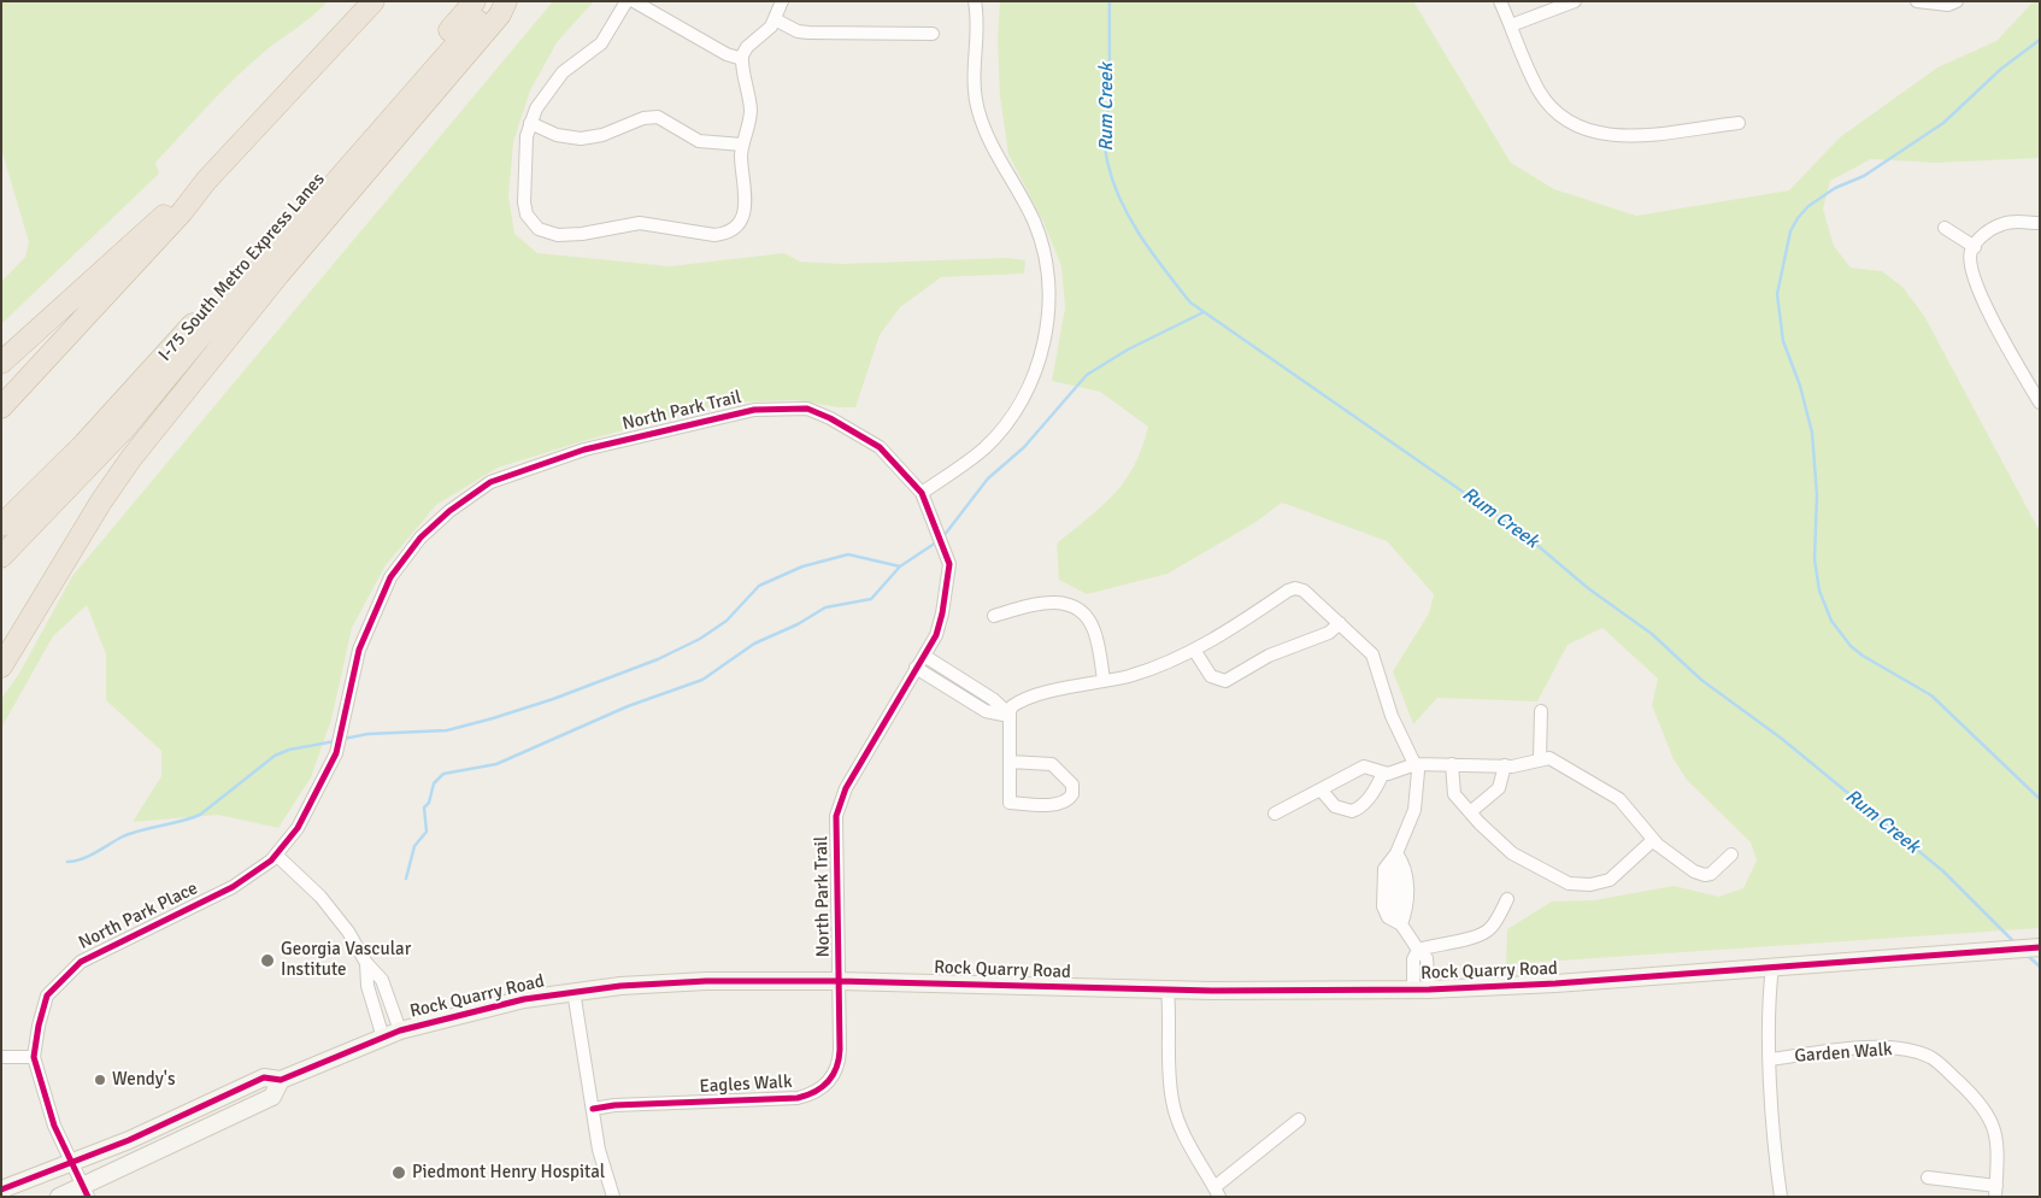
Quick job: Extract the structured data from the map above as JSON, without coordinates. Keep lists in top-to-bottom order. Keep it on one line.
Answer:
{"streets":{"highway":["I-75 South Metro Express Lanes"],"street":["North Park Trail","North Park Place","Rock Quarry Road","Garden Walk","Eagles Walk"]},"crossings":[["North Park Trail","North Park Place"],["North Park Trail","Rock Quarry Road"],["North Park Trail","Eagles Walk"],["North Park Place","Rock Quarry Road"],["Rock Quarry Road","Garden Walk"],["Rock Quarry Road","Eagles Walk"]],"water":["Rum Creek"],"places":["Georgia Vascular Institute","Wendy's","Piedmont Henry Hospital"]}
